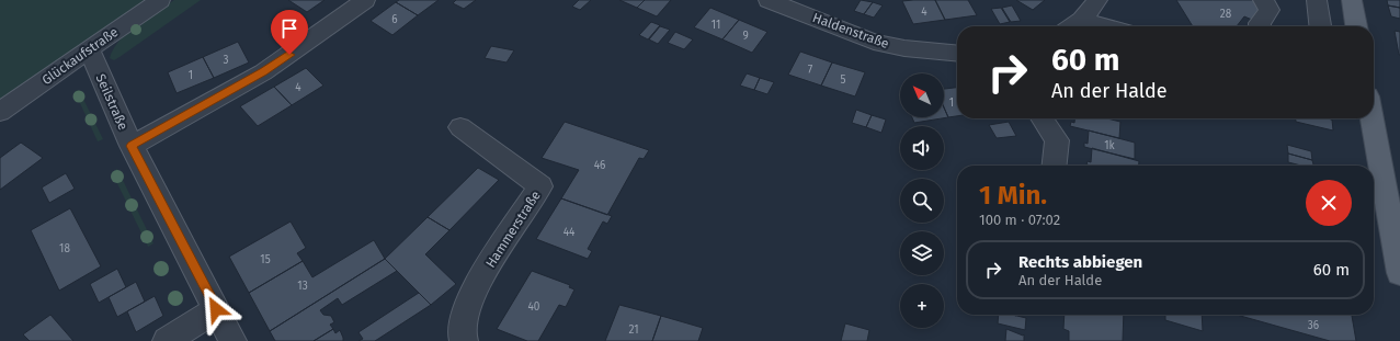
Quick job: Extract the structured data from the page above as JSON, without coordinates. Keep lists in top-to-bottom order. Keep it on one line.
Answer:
{"streets":{"street":["Haldenstraße","Glückaufstraße","Seilstraße","Hammerstraße"]},"crossings":[["Glückaufstraße","Seilstraße"]],"house_numbers":["4","28","6","11","9","3","7","1","5","4","1","1k","46","44","18","15","13","40","36","21"],"north":"top left","page":{"turn":["60 m","An der Halde"],"map_buttons":"+","heading":["1 Min.","100 m · 07:02"],"list":[{"name":"Rechts abbiegen","note":"An der Halde","value":"60 m"}]}}
